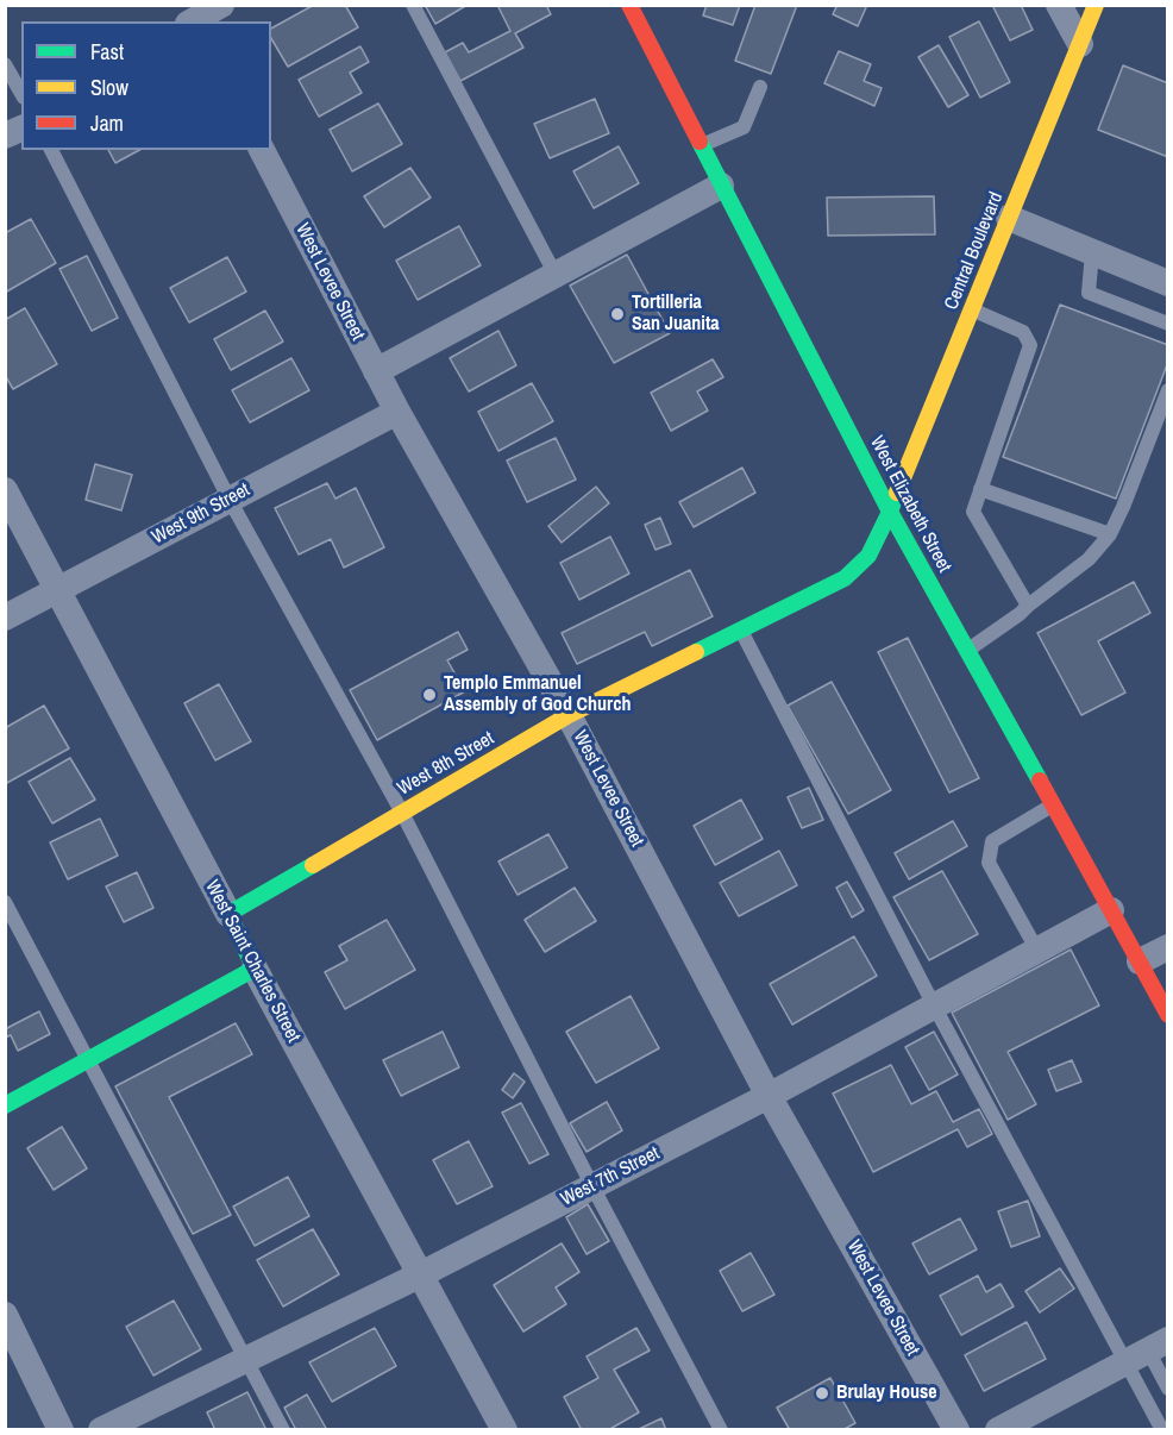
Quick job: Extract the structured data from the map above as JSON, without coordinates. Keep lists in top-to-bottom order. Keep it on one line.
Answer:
{"streets":{"street":["Central Boulevard","West Levee Street","West Elizabeth Street","West 9th Street","West 8th Street","West Saint Charles Street","West 7th Street"]},"crossings":[["Central Boulevard","West Elizabeth Street"],["Central Boulevard","West 8th Street"],["West Levee Street","West 9th Street"],["West Levee Street","West 8th Street"],["West Levee Street","West 7th Street"],["West Elizabeth Street","West 8th Street"],["West Elizabeth Street","West 7th Street"],["West 9th Street","West Saint Charles Street"],["West 8th Street","West Saint Charles Street"],["West Saint Charles Street","West 7th Street"]],"places":["Tortilleria San Juanita","Templo Emmanuel Assembly of God Church","Brulay House"],"legend":["Fast","Slow","Jam"]}
